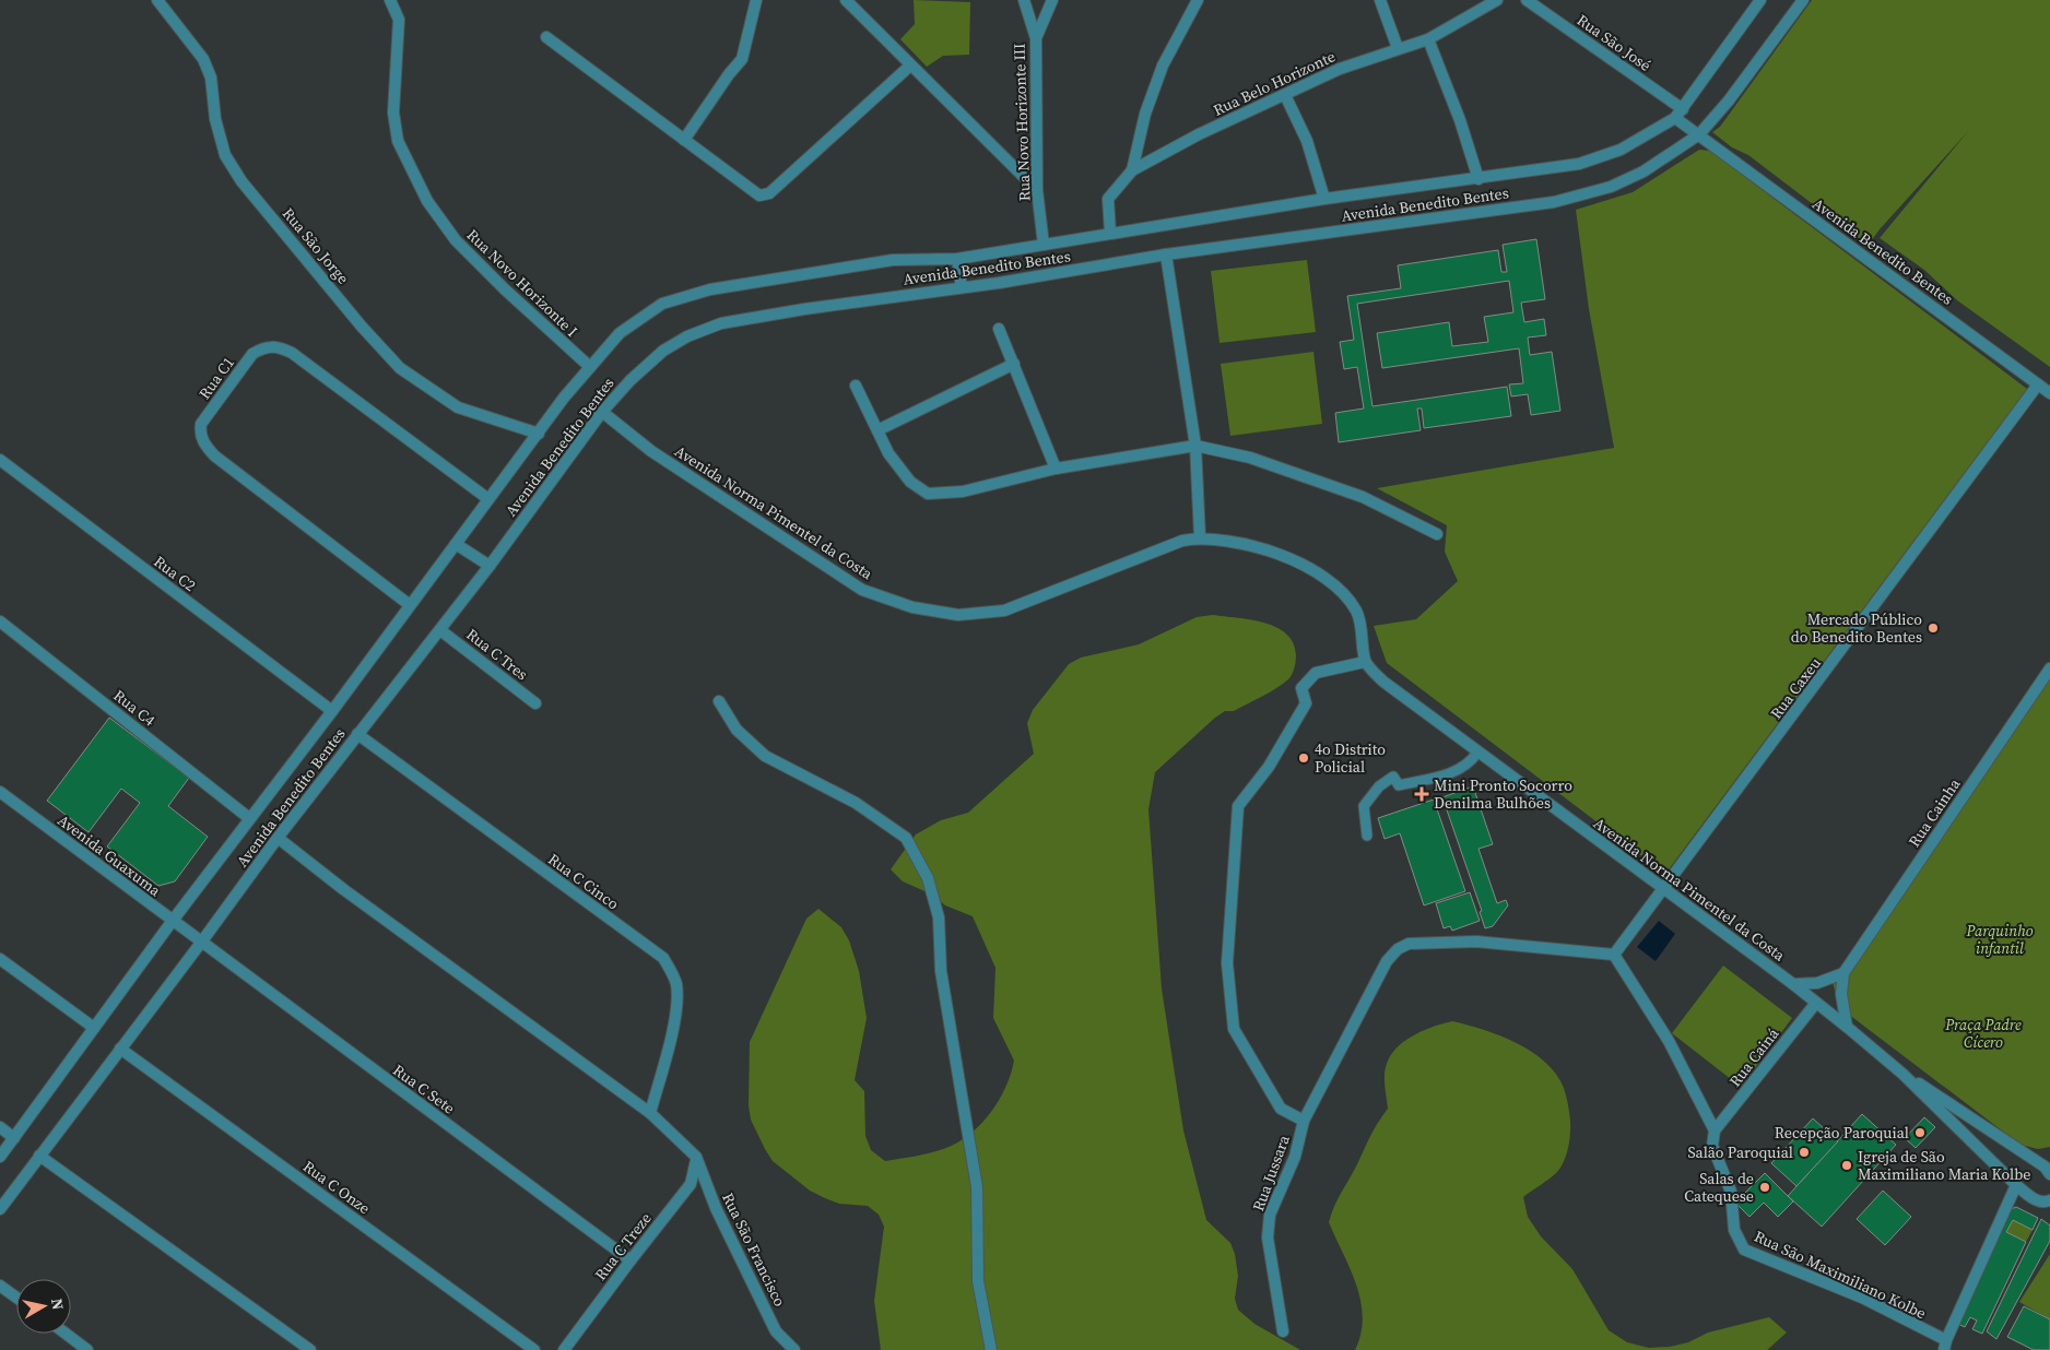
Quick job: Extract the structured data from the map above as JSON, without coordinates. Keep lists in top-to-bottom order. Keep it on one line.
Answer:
{"streets":{"street":["Rua São José","Rua Belo Horizonte","Rua Novo Horizonte III","Avenida Benedito Bentes","Rua São Jorge","Rua Novo Horizonte I","Rua C1","Avenida Norma Pimentel da Costa","Rua C2","Rua C Tres","Rua Caxeu","Rua C4","Rua Cainha","Avenida Guaxuma","Rua C Cinco","Rua Cainá","Rua C Sete","Rua Jussara","Rua C Onze","Rua C Treze","Rua São Francisco","Rua São Maximiliano Kolbe"]},"crossings":[["Rua São José","Avenida Benedito Bentes"],["Rua Belo Horizonte","Avenida Benedito Bentes"],["Rua Novo Horizonte III","Avenida Benedito Bentes"],["Avenida Benedito Bentes","Rua São Jorge"],["Avenida Benedito Bentes","Rua Novo Horizonte I"],["Avenida Benedito Bentes","Rua C1"],["Avenida Benedito Bentes","Avenida Norma Pimentel da Costa"],["Avenida Benedito Bentes","Rua C2"],["Avenida Benedito Bentes","Rua C Tres"],["Avenida Benedito Bentes","Rua Caxeu"],["Avenida Benedito Bentes","Rua C4"],["Avenida Benedito Bentes","Avenida Guaxuma"],["Avenida Benedito Bentes","Rua C Cinco"],["Avenida Benedito Bentes","Rua C Sete"],["Avenida Benedito Bentes","Rua C Onze"],["Avenida Norma Pimentel da Costa","Rua Caxeu"],["Avenida Norma Pimentel da Costa","Rua Cainá"],["Avenida Norma Pimentel da Costa","Rua São Maximiliano Kolbe"],["Rua Caxeu","Rua Jussara"],["Avenida Guaxuma","Rua C Sete"],["Rua Cainá","Rua São Maximiliano Kolbe"],["Rua C Sete","Rua C Treze"],["Rua C Treze","Rua São Francisco"]],"parks":["Parquinho infantil","Praça Padre Cícero"],"places":{"other":["Mercado Público do Benedito Bentes","4o Distrito Policial","Recepção Paroquial","Salão Paroquial","Igreja de São Maximiliano Maria Kolbe","Salas de Catequese"],"health":["Mini Pronto Socorro Denilma Bulhões"]},"north":"right"}
